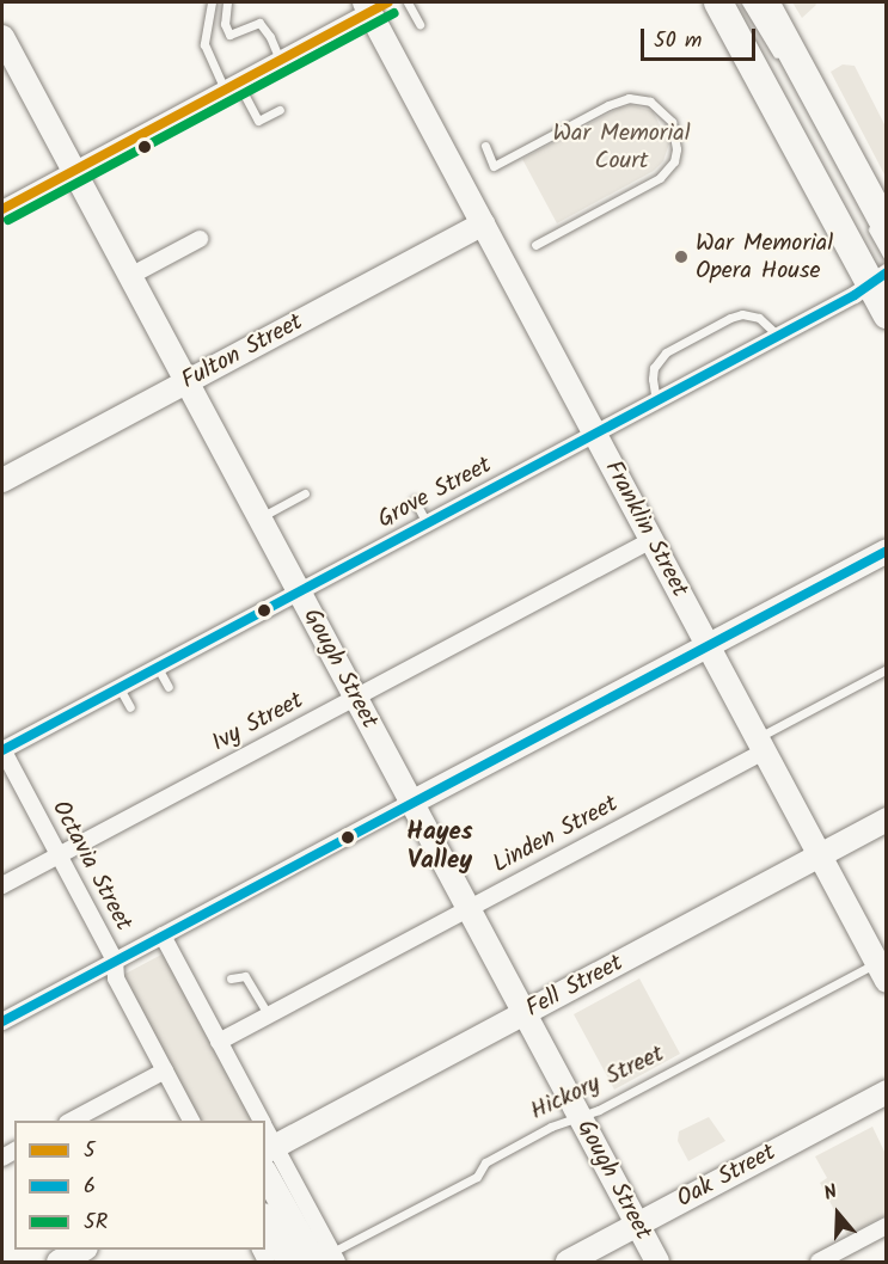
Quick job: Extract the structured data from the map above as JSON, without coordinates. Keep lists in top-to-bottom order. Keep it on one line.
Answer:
{"streets":{"main road":["Fulton Street","Franklin Street","Gough Street","Fell Street","Oak Street"],"street":["Grove Street","Ivy Street","Linden Street","Octavia Street"],"lane":["Hickory Street"]},"crossings":[["Fulton Street","Franklin Street"],["Fulton Street","Gough Street"],["Grove Street","Franklin Street"],["Grove Street","Gough Street"],["Grove Street","Octavia Street"],["Franklin Street","Ivy Street"],["Franklin Street","Linden Street"],["Franklin Street","Fell Street"],["Franklin Street","Hickory Street"],["Gough Street","Ivy Street"],["Gough Street","Linden Street"],["Gough Street","Fell Street"],["Gough Street","Hickory Street"],["Gough Street","Oak Street"],["Ivy Street","Octavia Street"],["Linden Street","Octavia Street"],["Octavia Street","Fell Street"],["Octavia Street","Hickory Street"]],"districts":["Hayes Valley"],"parks":["War Memorial Court"],"places":["War Memorial Opera House"],"lines":["transit line 5","transit line 5R","transit line 6"],"legend":["5","6","5R"],"scale_bar":"50 m","north":"top"}
